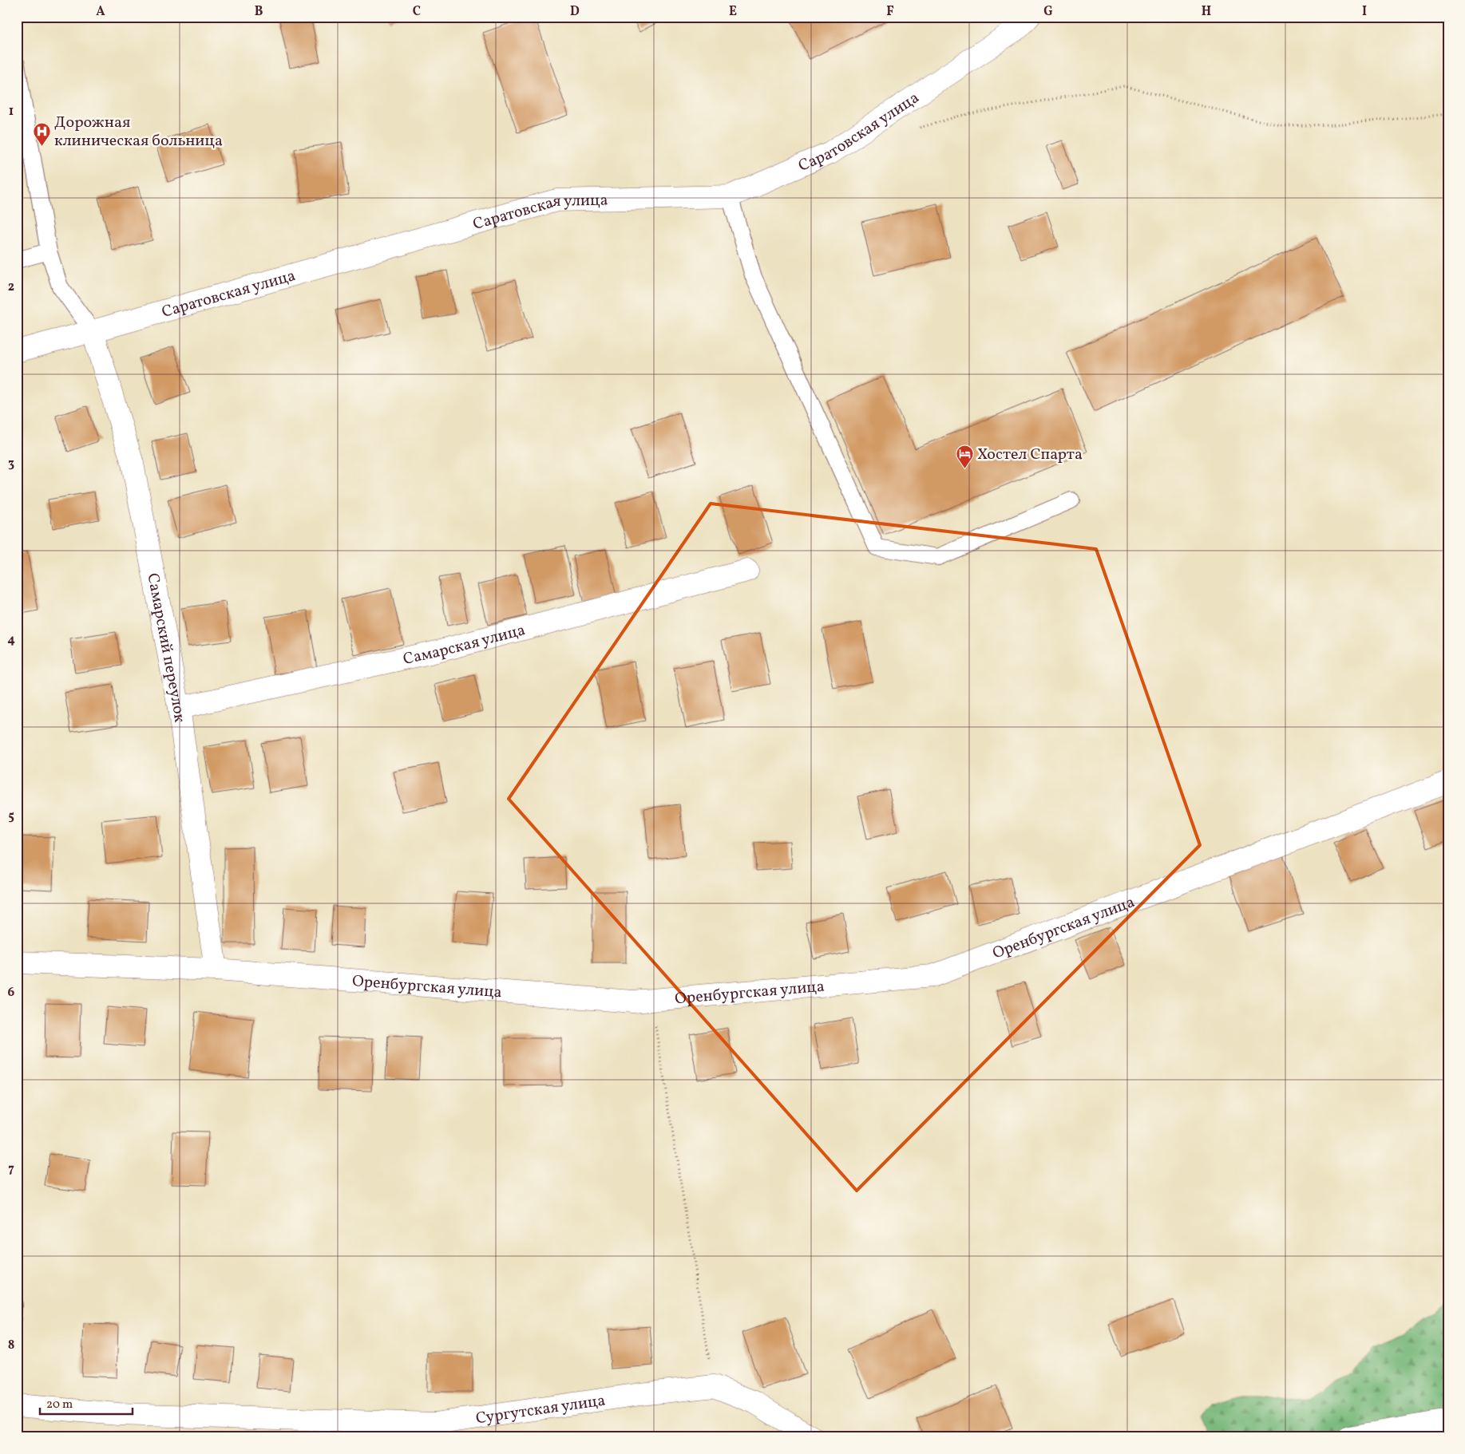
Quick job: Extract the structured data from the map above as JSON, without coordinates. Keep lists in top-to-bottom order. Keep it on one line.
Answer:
{"streets":{"street":["Саратовская улица","Самарская улица","Самарский переулок","Оренбургская улица","Сургутская улица"]},"crossings":[["Саратовская улица","Самарский переулок"],["Самарская улица","Самарский переулок"],["Самарский переулок","Оренбургская улица"]],"places":{"hospital":["Дорожная клиническая больница"],"hotel":["Хостел Спарта"]},"scale_bar":"20 m","grid":{"columns":["A","B","C","D","E","F","G","H","I"],"rows":["1","2","3","4","5","6","7","8"]}}
